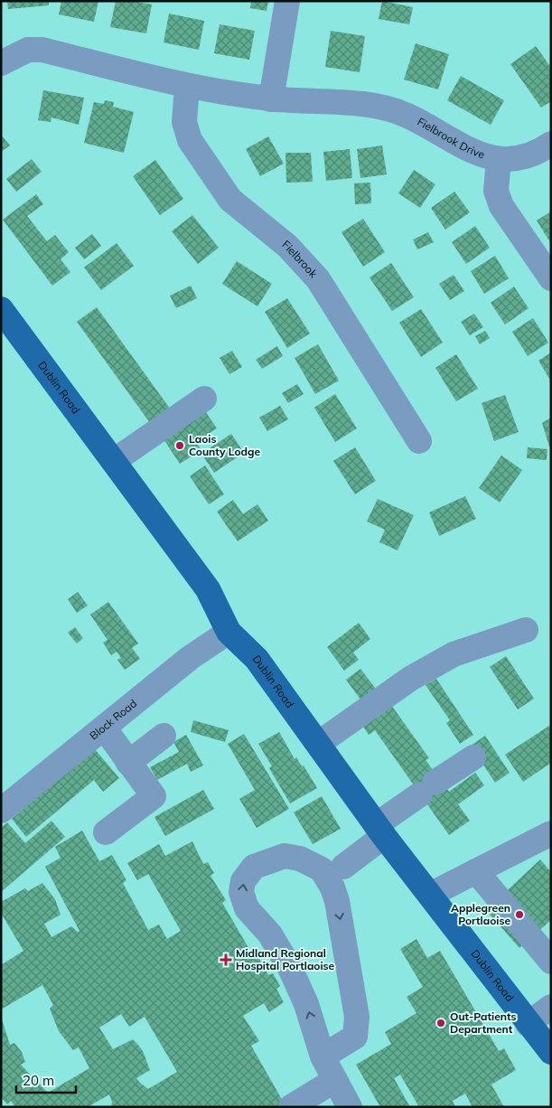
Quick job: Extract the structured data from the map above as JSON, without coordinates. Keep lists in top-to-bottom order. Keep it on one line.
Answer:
{"streets":{"main road":["Dublin Road"],"street":["Fielbrook Drive","Fielbrook","Block Road"]},"crossings":[["Dublin Road","Block Road"]],"places":{"other":["Laois County Lodge","Applegreen Portlaoise","Out-Patients Department"],"health":["Midland Regional Hospital Portlaoise"]},"scale_bar":"20 m"}
